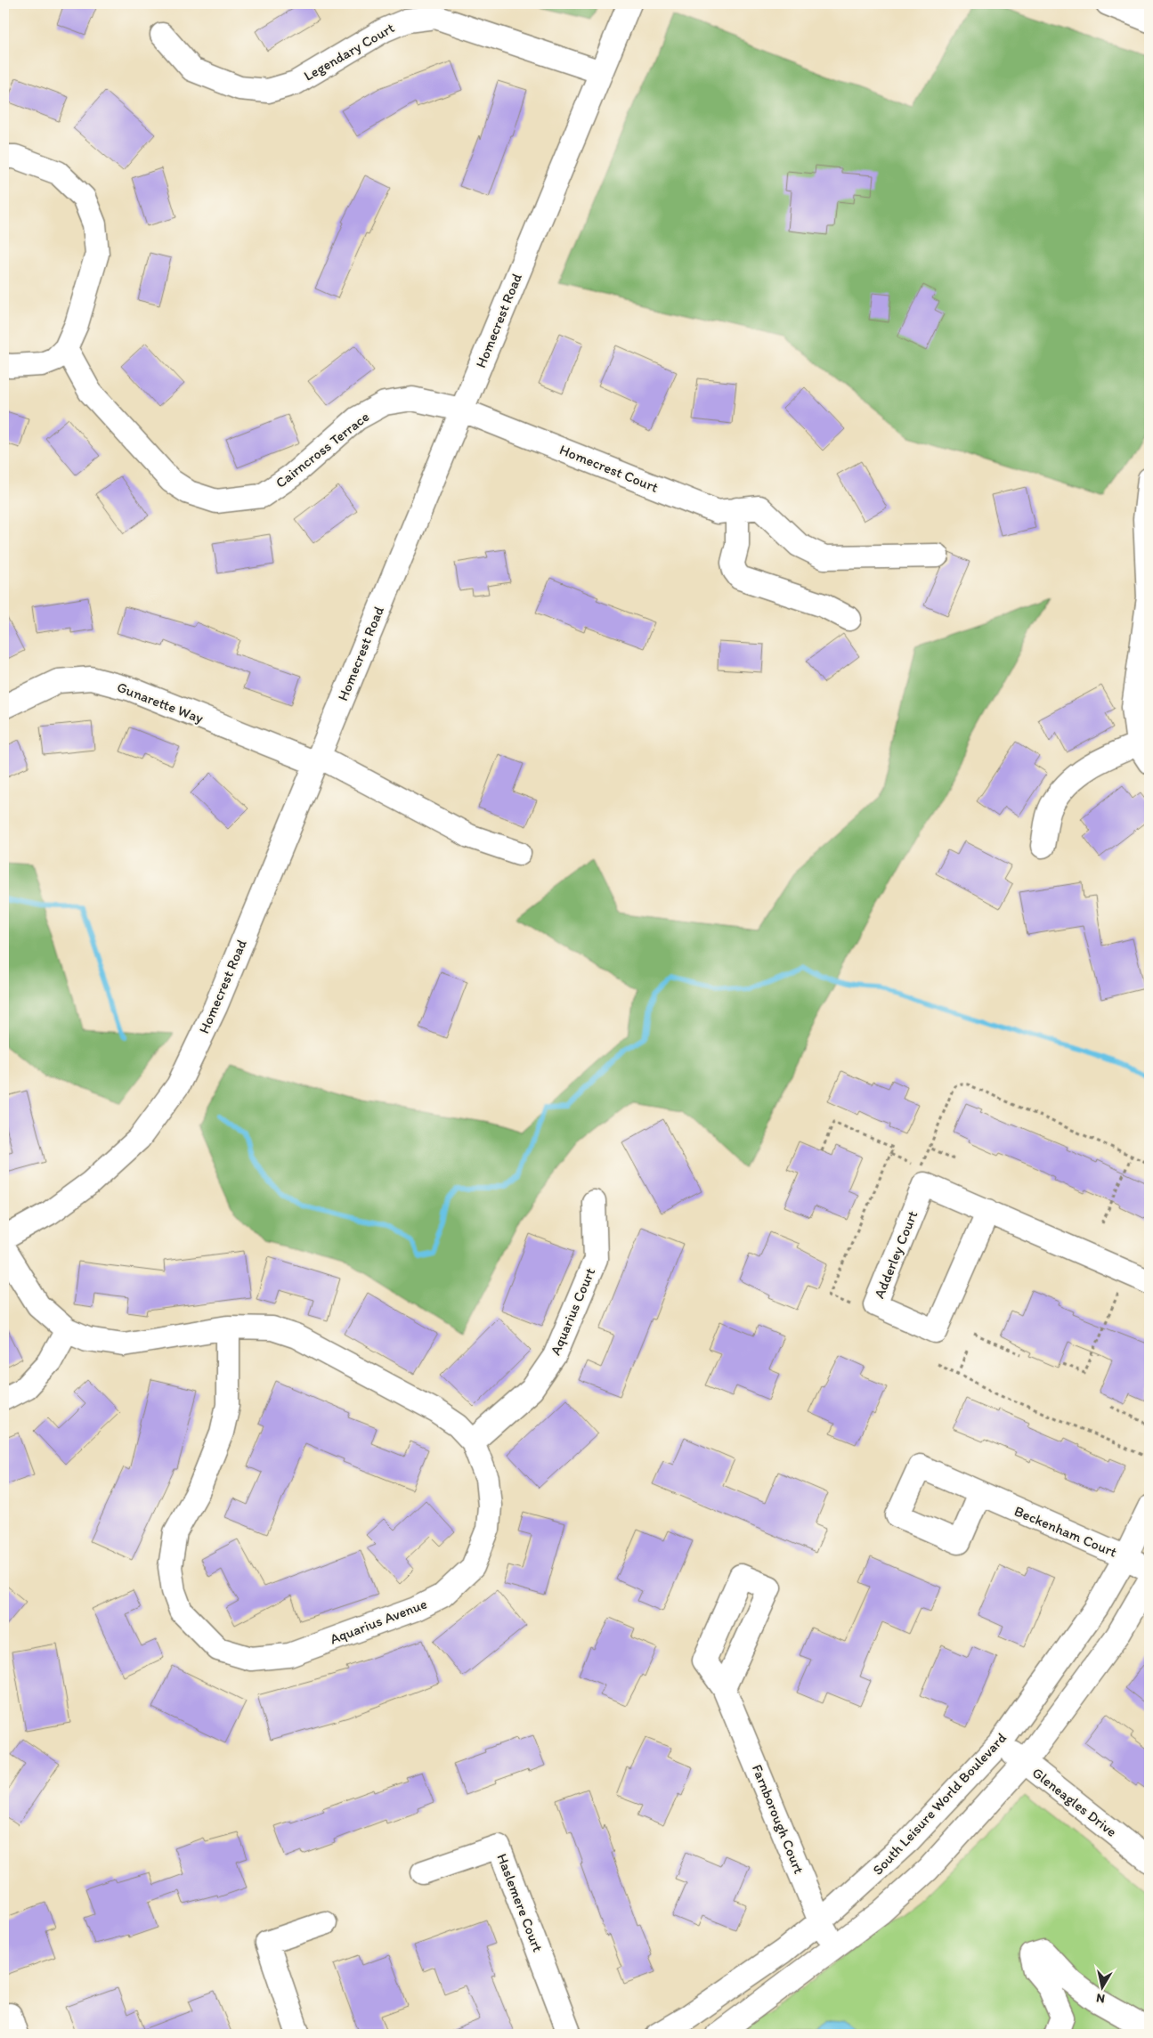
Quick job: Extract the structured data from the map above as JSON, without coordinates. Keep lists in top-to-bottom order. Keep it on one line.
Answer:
{"streets":{"street":["Legendary Court","Homecrest Road","Cairncross Terrace","Homecrest Court","Gunarette Way","Adderley Court","Aquarius Court","Beckenham Court","Aquarius Avenue","Gleneagles Drive","South Leisure World Boulevard","Farnborough Court","Haslemere Court"]},"crossings":[["Legendary Court","Homecrest Road"],["Homecrest Road","Cairncross Terrace"],["Homecrest Road","Homecrest Court"],["Homecrest Road","Gunarette Way"],["Cairncross Terrace","Homecrest Court"],["Aquarius Court","Aquarius Avenue"],["Beckenham Court","South Leisure World Boulevard"],["Gleneagles Drive","South Leisure World Boulevard"],["South Leisure World Boulevard","Farnborough Court"]],"north":"bottom"}
